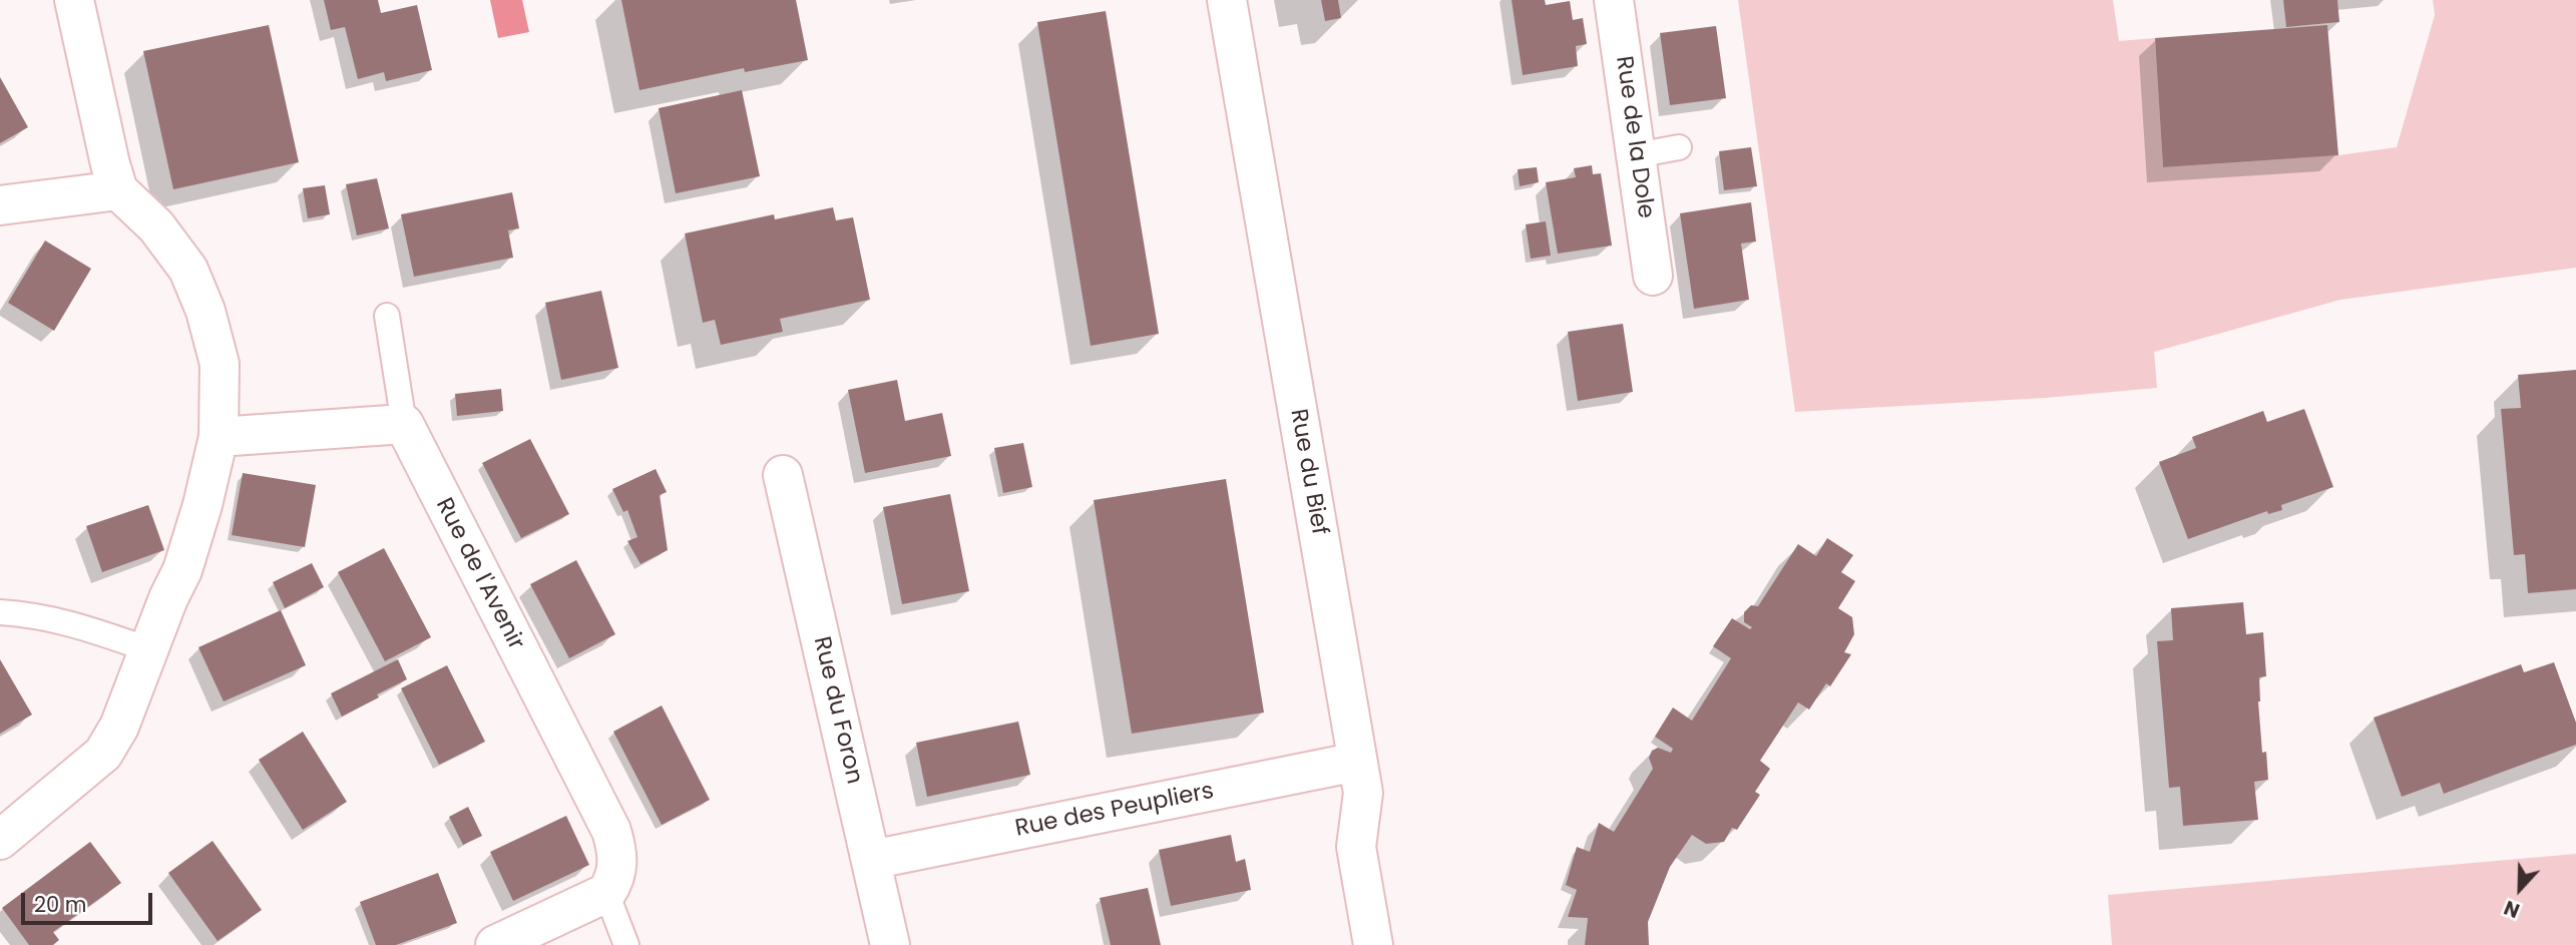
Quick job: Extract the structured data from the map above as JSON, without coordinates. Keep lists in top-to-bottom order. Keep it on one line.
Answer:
{"streets":{"street":["Rue de la Dole","Rue du Bief","Rue de l'Avenir","Rue du Foron","Rue des Peupliers"]},"crossings":[["Rue du Bief","Rue des Peupliers"],["Rue du Foron","Rue des Peupliers"]],"scale_bar":"20 m","north":"bottom"}
